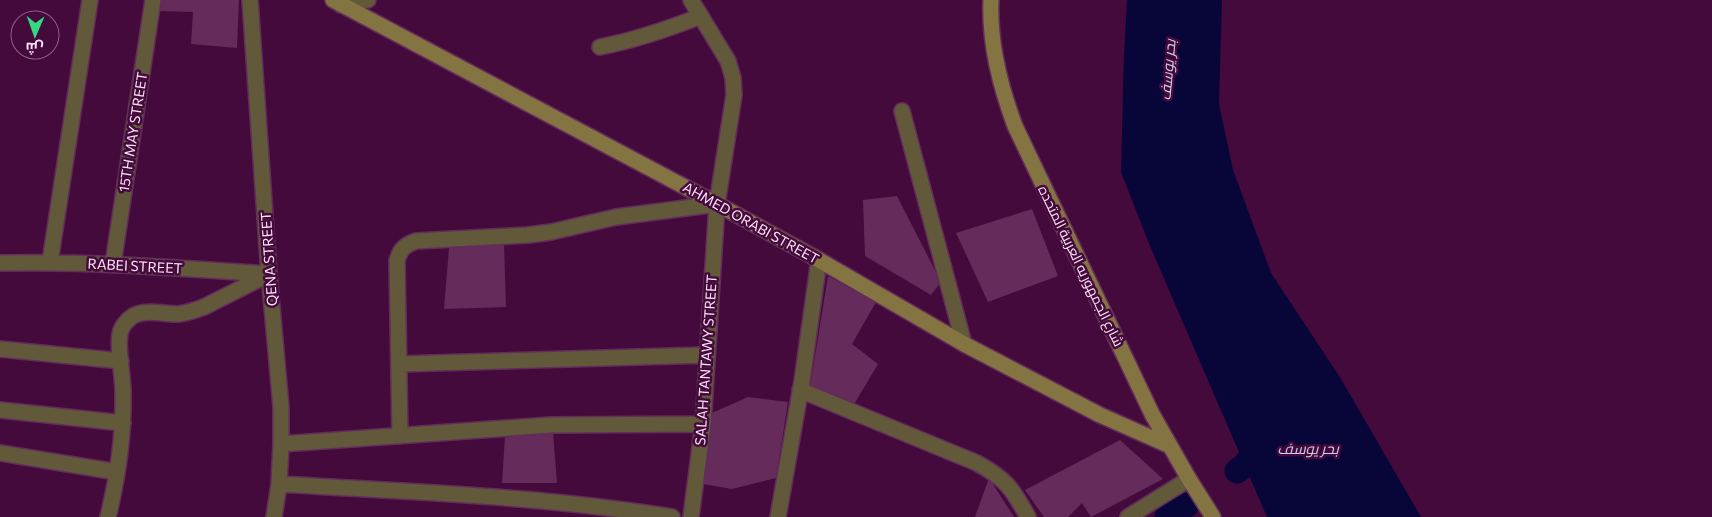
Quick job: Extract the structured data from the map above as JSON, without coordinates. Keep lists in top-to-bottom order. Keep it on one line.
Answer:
{"streets":{"street":["15TH MAY STREET","AHMED ORABI STREET","QENA STREET","RABEI STREET","شارع الجمهوريه العربية المتحده","SALAH TANTAWY STREET"]},"crossings":[["15TH MAY STREET","RABEI STREET"],["AHMED ORABI STREET","شارع الجمهوريه العربية المتحده"],["AHMED ORABI STREET","SALAH TANTAWY STREET"],["QENA STREET","RABEI STREET"]],"water":["بحر يوسف"],"north":"bottom"}
